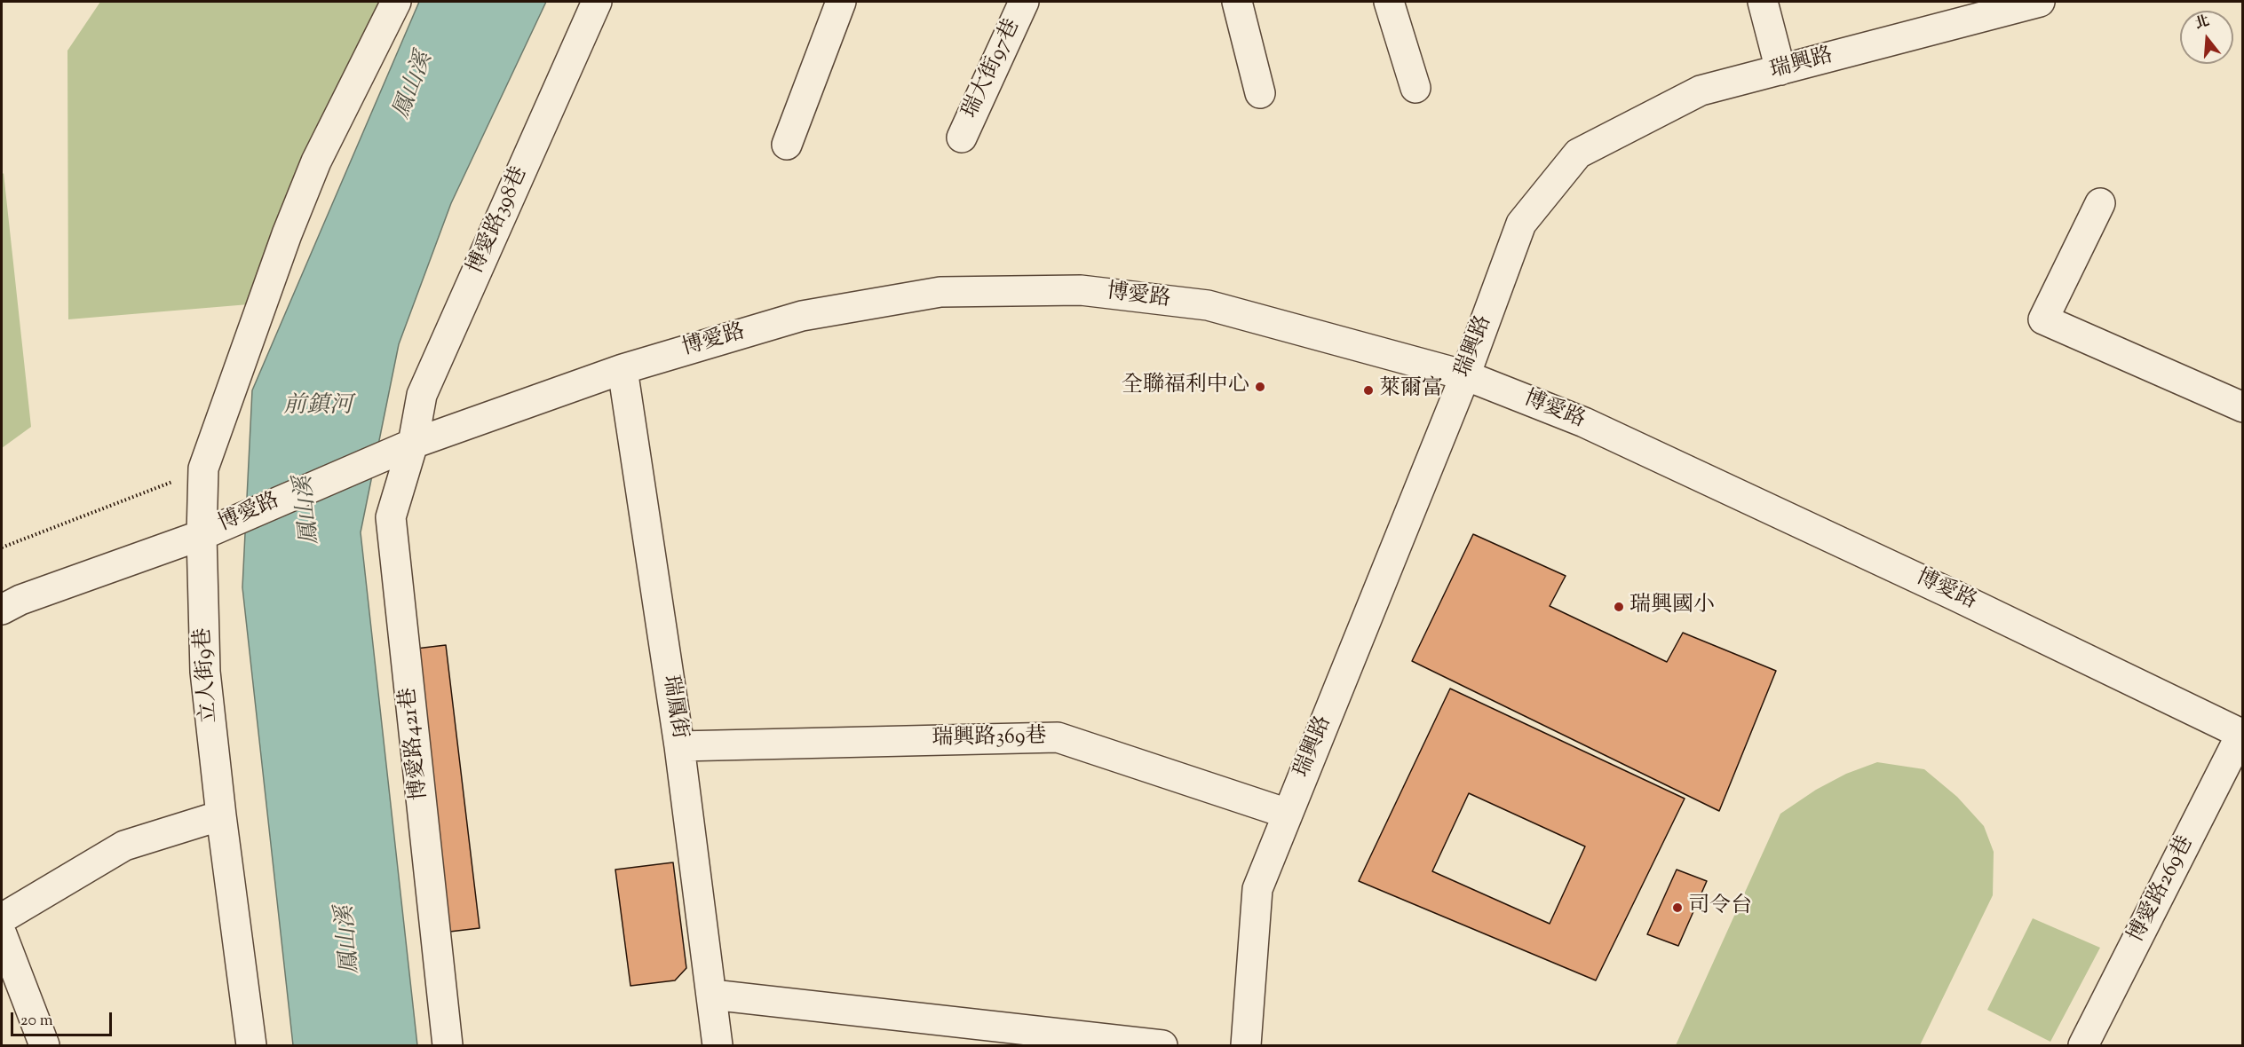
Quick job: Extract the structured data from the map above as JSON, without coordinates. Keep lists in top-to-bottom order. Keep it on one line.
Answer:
{"streets":{"street":["瑞興路","瑞大街97巷","博愛路398巷","博愛路","立人街9巷","瑞鳳街","瑞興路369巷","博愛路421巷","博愛路269巷"]},"crossings":[["瑞興路","博愛路"],["瑞興路","瑞興路369巷"],["博愛路398巷","博愛路"],["博愛路398巷","博愛路421巷"],["博愛路","立人街9巷"],["博愛路","瑞鳳街"],["博愛路","博愛路421巷"],["博愛路","博愛路269巷"],["瑞鳳街","瑞興路369巷"]],"water":["鳳山溪","前鎮河"],"places":["全聯福利中心","萊爾富","瑞興國小","司令台"],"scale_bar":"20 m","north":"top"}
